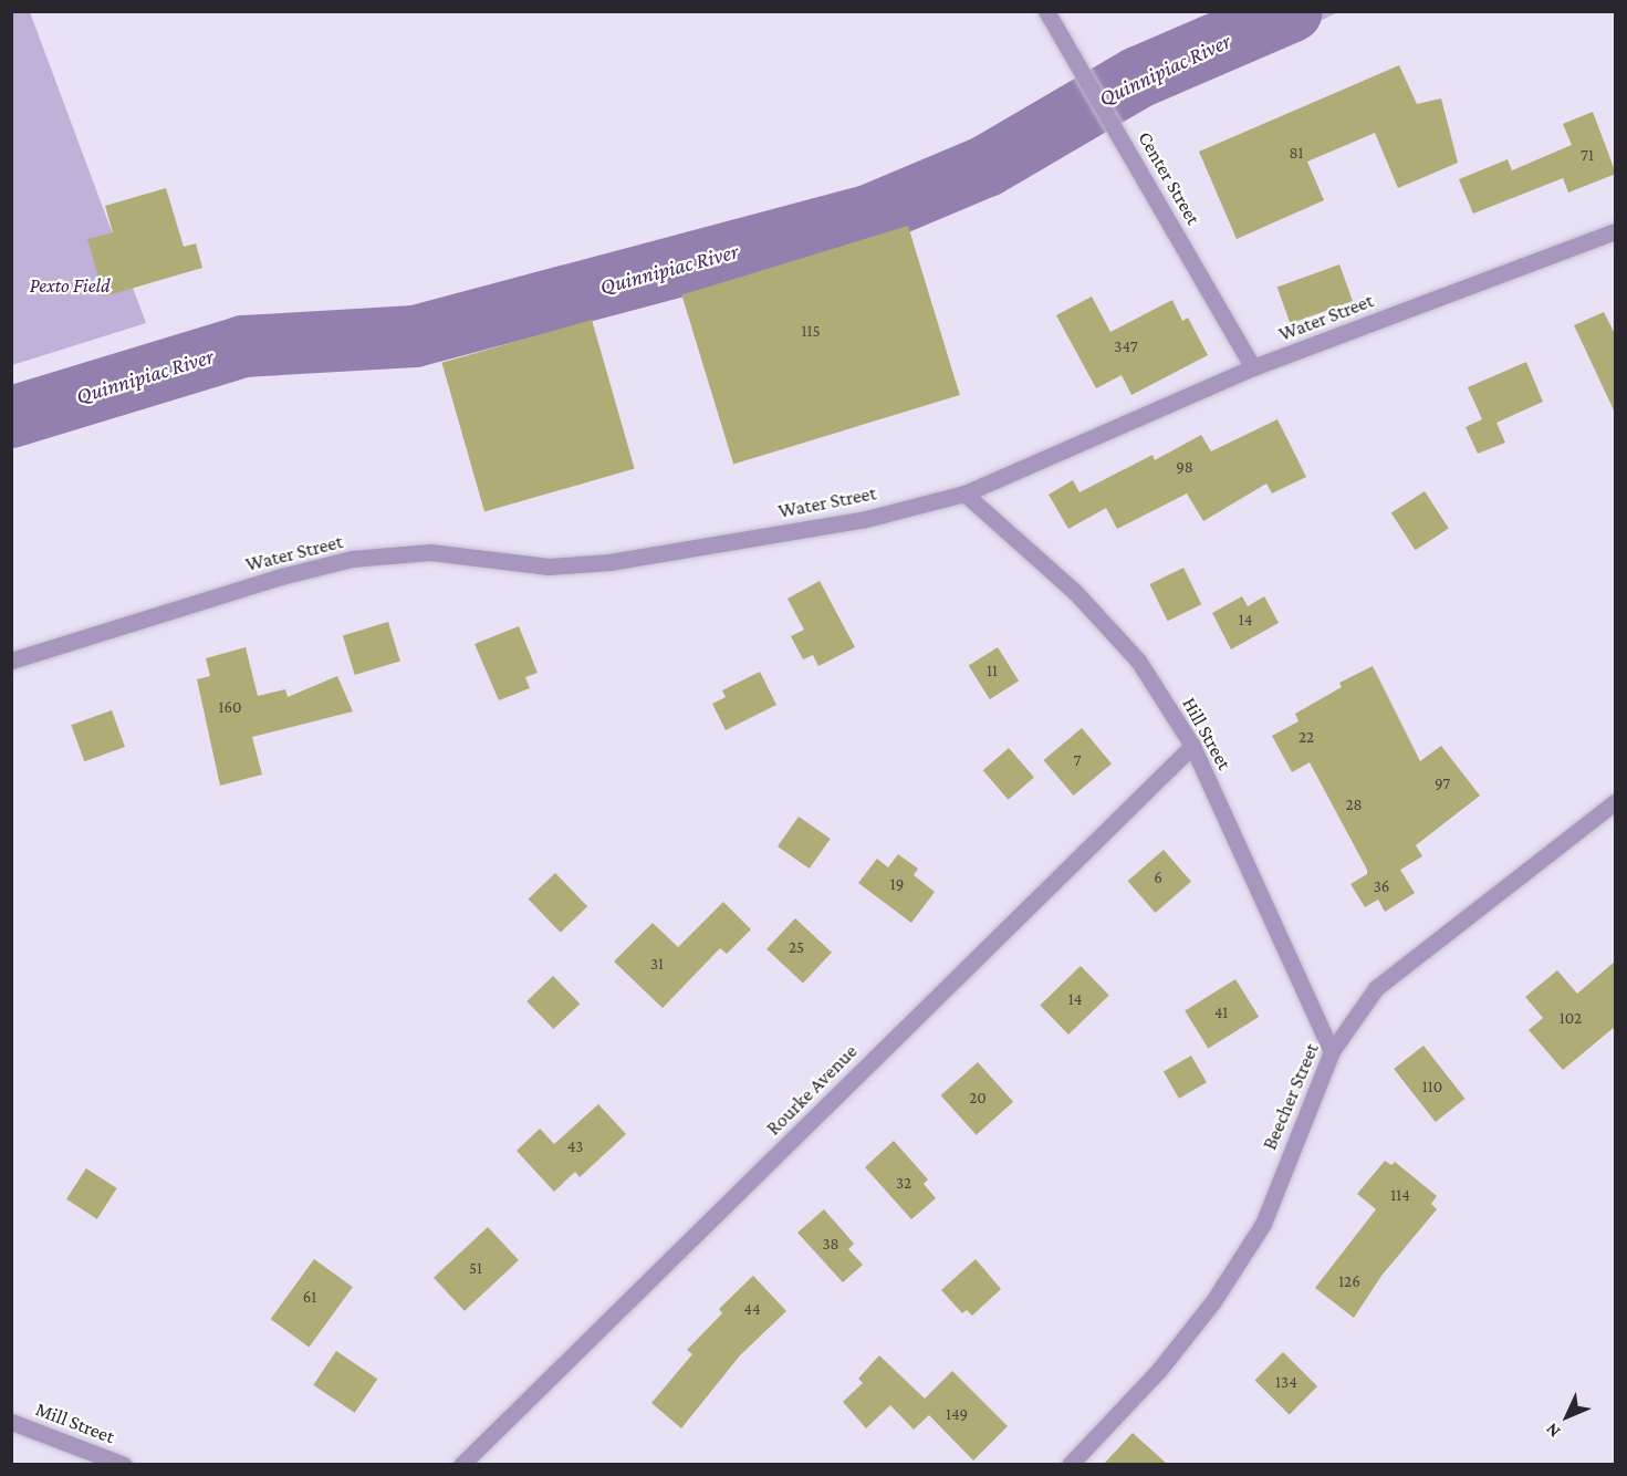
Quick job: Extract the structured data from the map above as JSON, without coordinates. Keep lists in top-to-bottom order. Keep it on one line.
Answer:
{"streets":{"street":["Center Street","Water Street","Hill Street","Rourke Avenue","Beecher Street","Mill Street"]},"crossings":[["Center Street","Water Street"],["Water Street","Hill Street"],["Hill Street","Rourke Avenue"],["Hill Street","Beecher Street"]],"water":["Quinnipiac River"],"parks":["Pexto Field"],"house_numbers":["81","71","115","347","98","14","11","160","22","7","97","28","6","19","36","25","31","14","41","102","110","20","43","32","114","38","51","126","61","44","134","149"],"north":"bottom left"}
